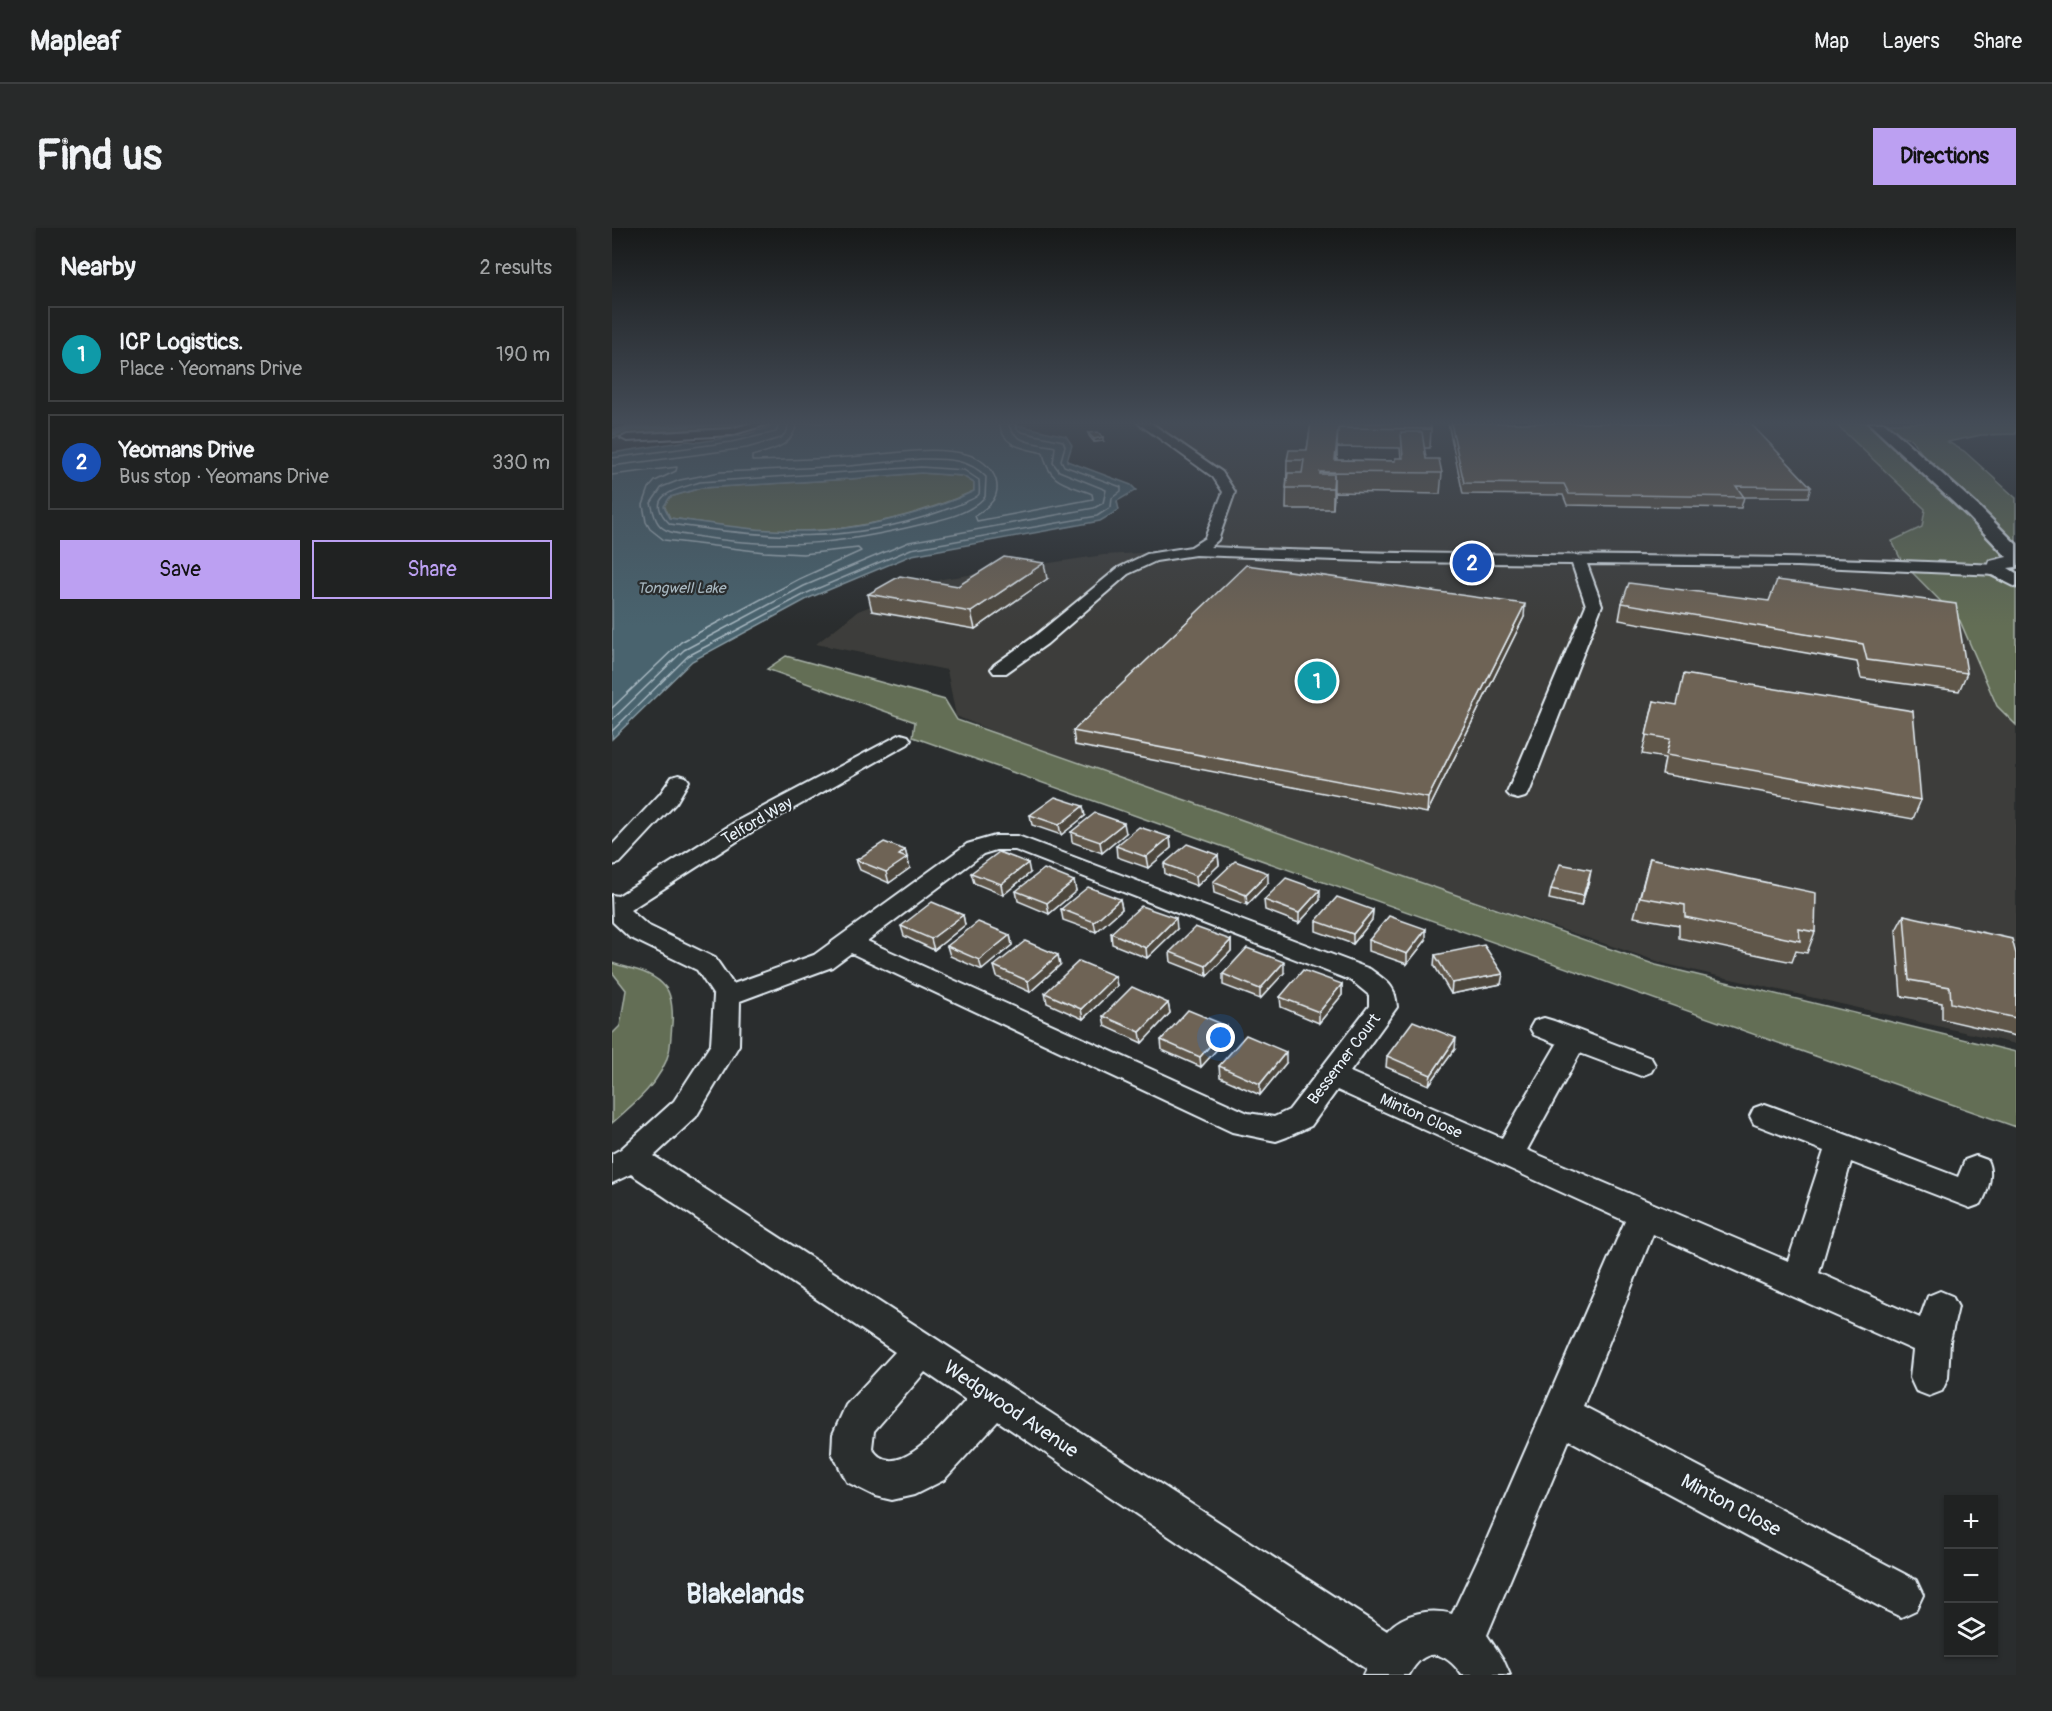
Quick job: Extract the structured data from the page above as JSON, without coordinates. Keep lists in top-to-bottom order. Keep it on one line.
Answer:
{"streets":{"street":["Telford Way","Bessemer Court","Minton Close","Wedgwood Avenue"]},"crossings":[["Bessemer Court","Minton Close"],["Bessemer Court","Wedgwood Avenue"]],"districts":["Blakelands"],"water":["Tongwell Lake"],"page":{"header":"Mapleaf","nav":["Map","Layers","Share"],"buttons":["Directions",["Save","Share"]],"title":"Find us","heading":["Nearby","2 results"],"list":[{"mark":"1","name":"ICP Logistics.","note":"Place · Yeomans Drive","value":"190 m"},{"mark":"2","name":"Yeomans Drive","note":"Bus stop · Yeomans Drive","value":"330 m"}],"pins":["2","1"],"map_buttons":["+","−"]}}
